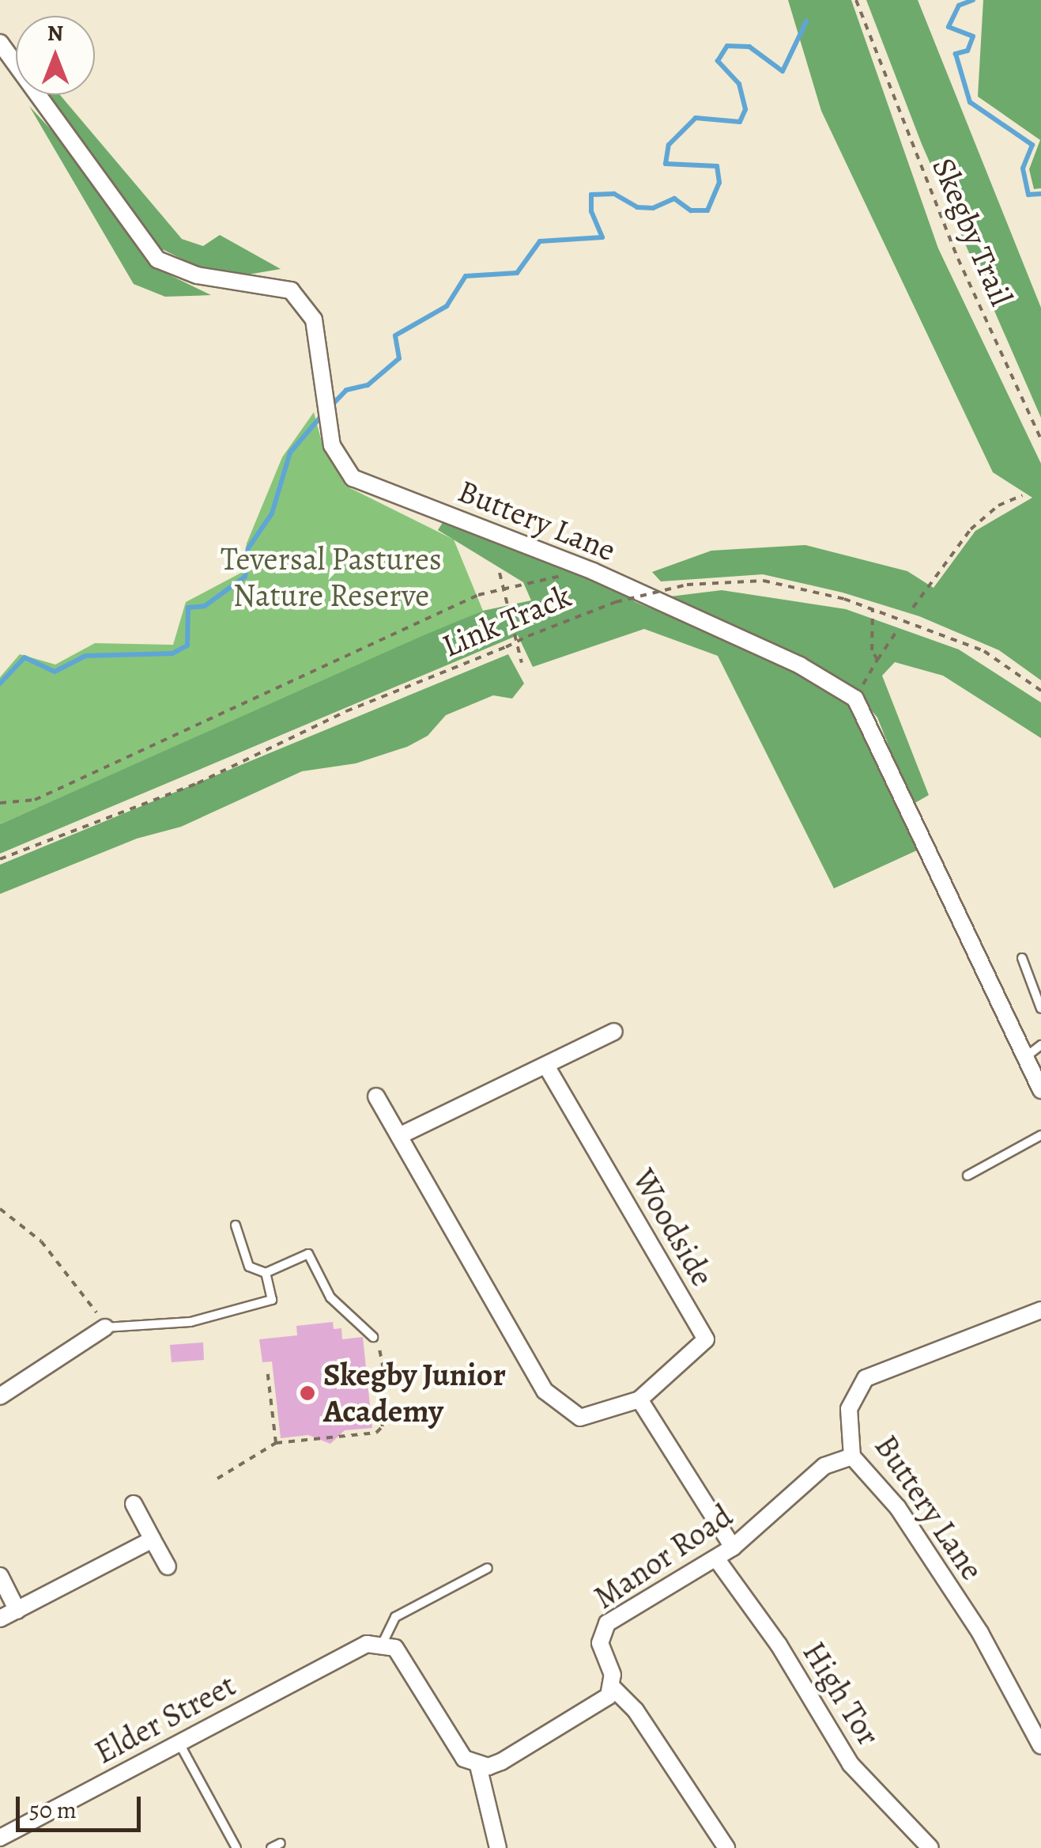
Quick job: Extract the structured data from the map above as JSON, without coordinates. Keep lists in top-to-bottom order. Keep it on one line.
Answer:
{"streets":{"street":["Buttery Lane","Woodside","Manor Road","High Tor","Elder Street"],"path":["Skegby Trail","Link Track"]},"crossings":[["Buttery Lane","Manor Road"],["Manor Road","High Tor"]],"parks":["Teversal Pastures Nature Reserve"],"places":["Skegby Junior Academy"],"scale_bar":"50 m","north":"top"}
